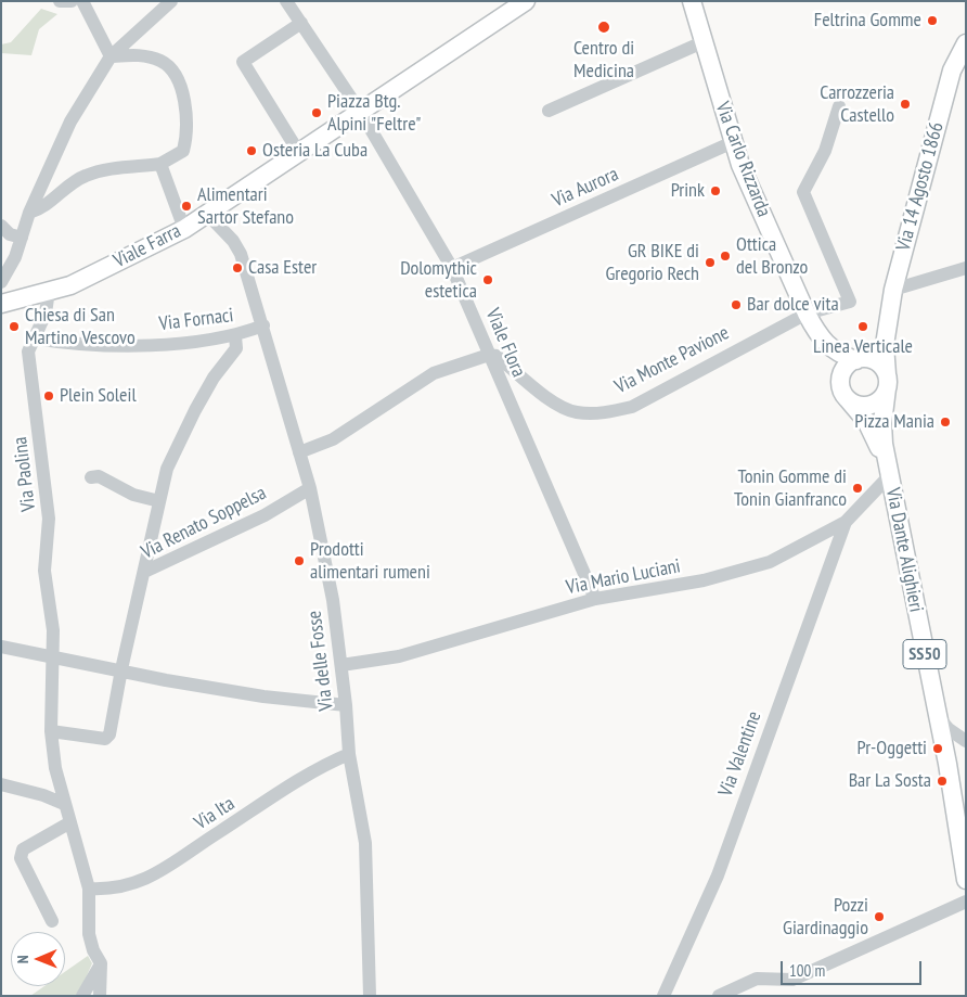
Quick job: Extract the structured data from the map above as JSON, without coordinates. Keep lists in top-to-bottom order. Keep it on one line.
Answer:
{"streets":{"main road":["Via Carlo Rizzarda","Via 14 Agosto 1866","Viale Farra","Via Dante Alighieri","SS50"],"street":["Via Aurora","Via Fornaci","Viale Flora","Via Monte Pavione","Via Paolina","Via Renato Soppelsa","Via Mario Luciani","Via delle Fosse","Via Valentine","Via Ita"]},"crossings":[["Via Carlo Rizzarda","Via 14 Agosto 1866"],["Via Carlo Rizzarda","Via Aurora"],["Via Carlo Rizzarda","Via Monte Pavione"],["Via Carlo Rizzarda","Via Dante Alighieri"],["Via 14 Agosto 1866","Via Dante Alighieri"],["Via Aurora","Viale Flora"],["Viale Farra","Viale Flora"],["Viale Farra","Via Paolina"],["Viale Farra","Via delle Fosse"],["Via Fornaci","Via Paolina"],["Via Fornaci","Via delle Fosse"],["Viale Flora","Via Monte Pavione"],["Viale Flora","Via Mario Luciani"],["Via Paolina","Via Renato Soppelsa"],["Via Paolina","Via Ita"],["Via Renato Soppelsa","Via delle Fosse"],["Via Dante Alighieri","Via Mario Luciani"],["Via Mario Luciani","Via delle Fosse"],["Via Mario Luciani","Via Valentine"],["Via delle Fosse","Via Ita"]],"places":["Feltrina Gomme","Centro di Medicina","Carrozzeria Castello","Piazza Btg. Alpini \"Feltre\"","Osteria La Cuba","Prink","Alimentari Sartor Stefano","Ottica del Bronzo","GR BIKE di Gregorio Rech","Casa Ester","Dolomythic estetica","Bar dolce vita","Chiesa di San Martino Vescovo","Linea Verticale","Plein Soleil","Pizza Mania","Tonin Gomme di Tonin Gianfranco","Prodotti alimentari rumeni","Pr-Oggetti","Bar La Sosta","Pozzi Giardinaggio"],"scale_bar":"100 m","north":"left"}
